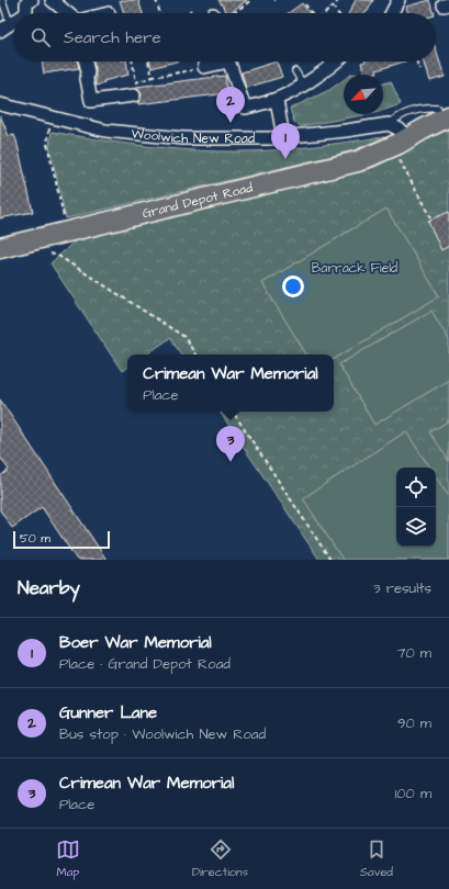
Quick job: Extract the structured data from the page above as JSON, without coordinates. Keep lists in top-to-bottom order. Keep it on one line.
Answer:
{"streets":{"highway":["Woolwich New Road","Grand Depot Road"]},"crossings":[["Woolwich New Road","Grand Depot Road"]],"parks":["Barrack Field"],"scale_bar":"50 m","north":"bottom left","page":{"search":"Search here","pins":["2","1","3"],"popup":["Crimean War Memorial","Place"],"scale":"50 m","heading":["Nearby","3 results"],"list":[{"mark":"1","name":"Boer War Memorial","note":"Place · Grand Depot Road","value":"70 m"},{"mark":"2","name":"Gunner Lane","note":"Bus stop · Woolwich New Road","value":"90 m"},{"mark":"3","name":"Crimean War Memorial","note":"Place","value":"100 m"}],"nav":["Map","Directions","Saved"]}}
